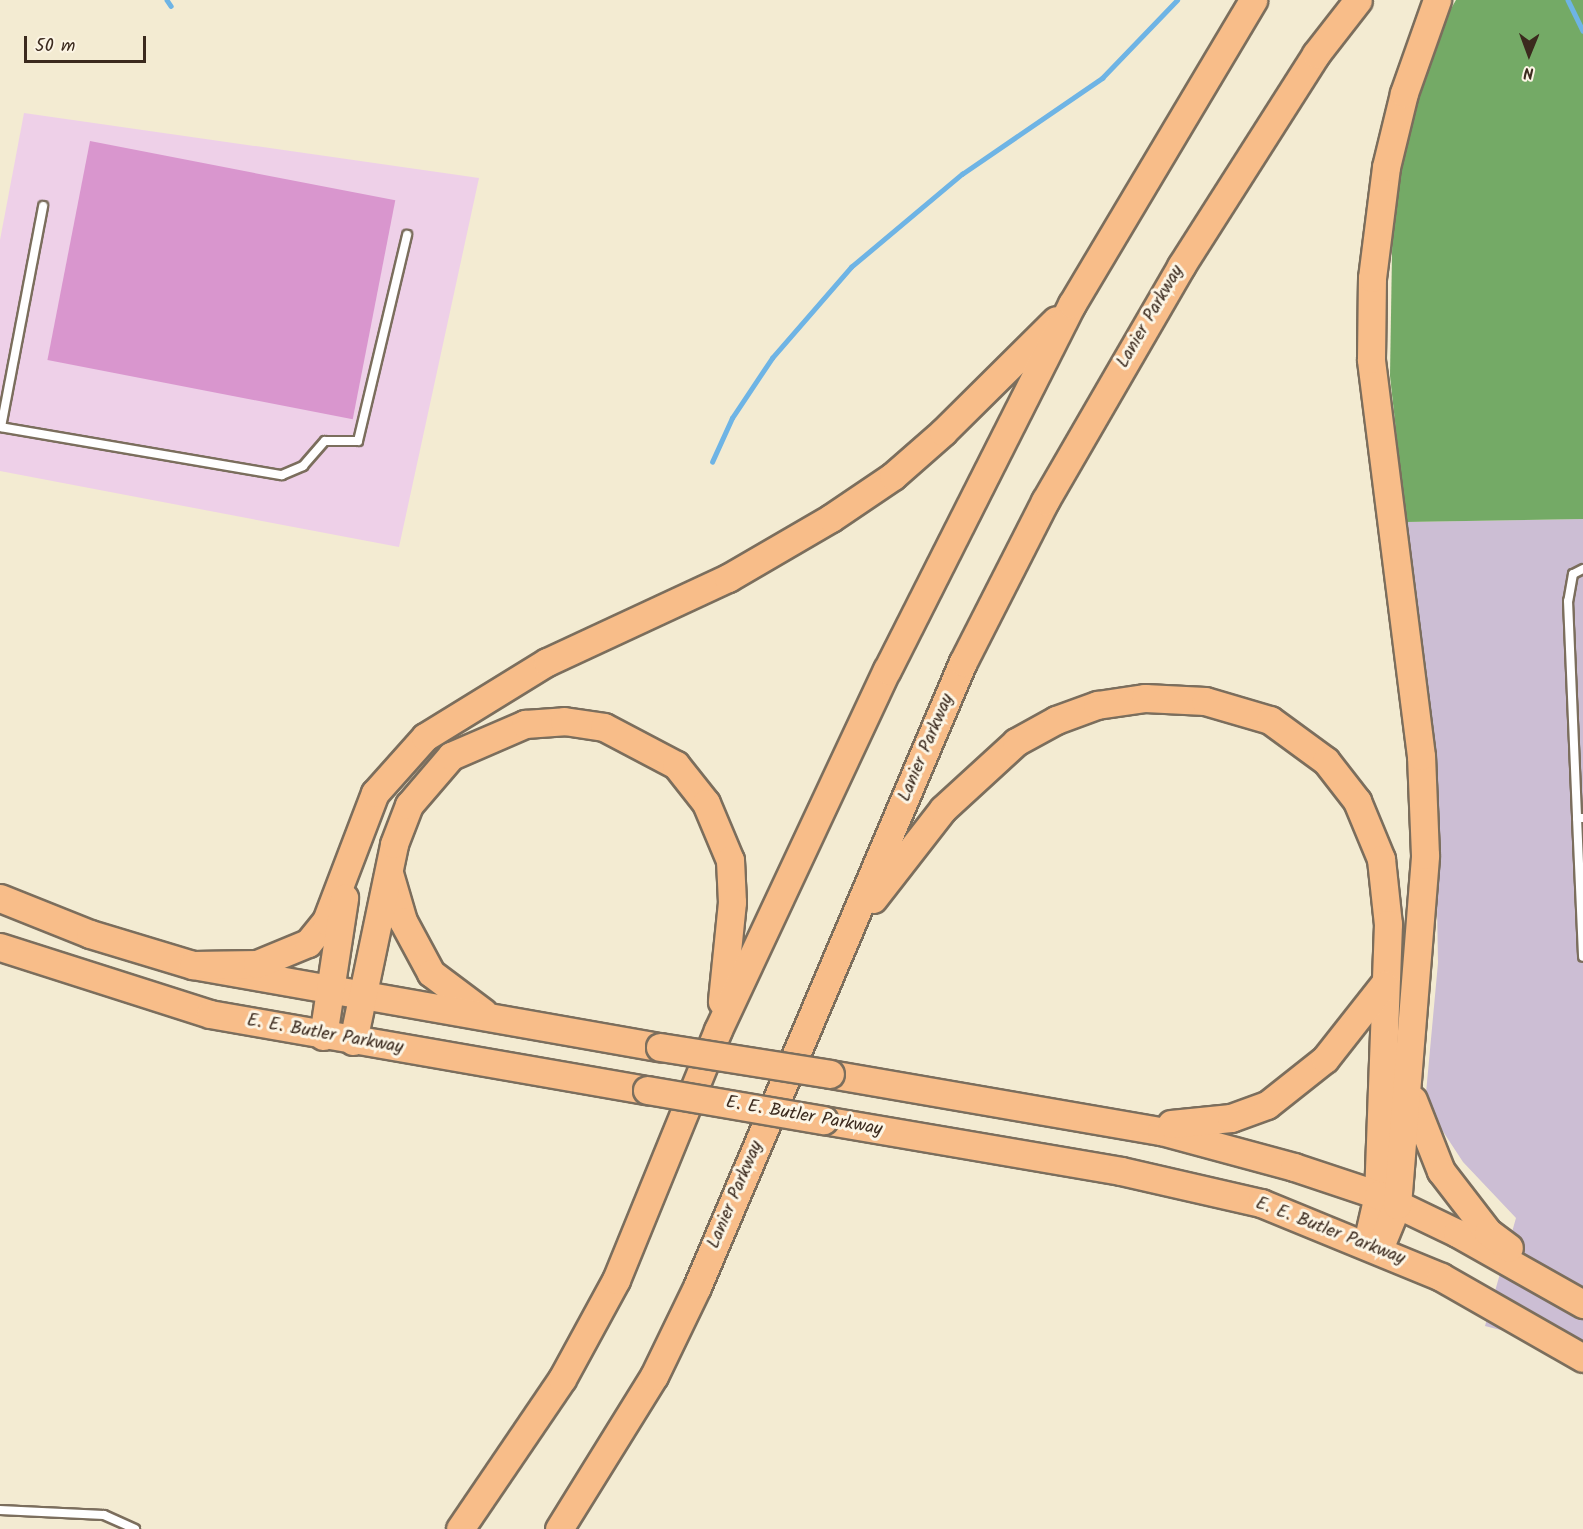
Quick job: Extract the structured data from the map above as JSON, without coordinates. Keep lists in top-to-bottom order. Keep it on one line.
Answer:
{"streets":{"highway":["Lanier Parkway","E. E. Butler Parkway"]},"scale_bar":"50 m","north":"bottom"}
